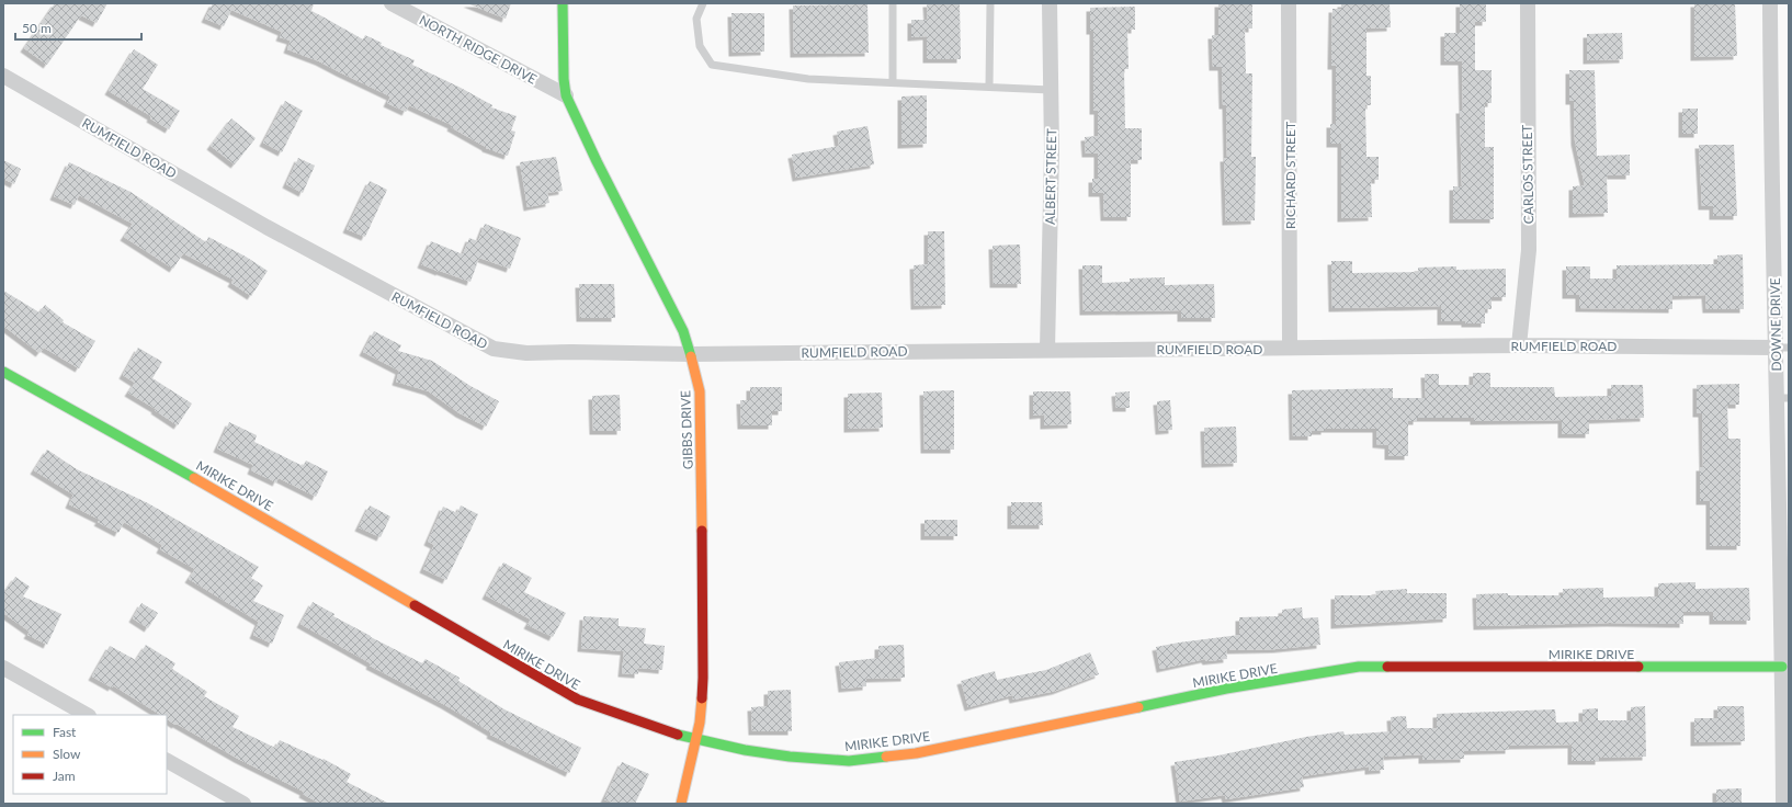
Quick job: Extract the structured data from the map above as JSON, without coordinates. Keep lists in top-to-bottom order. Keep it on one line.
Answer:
{"streets":{"street":["NORTH RIDGE DRIVE","RUMFIELD ROAD","CARLOS STREET","RICHARD STREET","ALBERT STREET","DOWNE DRIVE","GIBBS DRIVE","MIRIKE DRIVE"]},"crossings":[["NORTH RIDGE DRIVE","GIBBS DRIVE"],["RUMFIELD ROAD","CARLOS STREET"],["RUMFIELD ROAD","RICHARD STREET"],["RUMFIELD ROAD","ALBERT STREET"],["RUMFIELD ROAD","DOWNE DRIVE"],["RUMFIELD ROAD","GIBBS DRIVE"],["DOWNE DRIVE","MIRIKE DRIVE"],["GIBBS DRIVE","MIRIKE DRIVE"]],"legend":["Fast","Slow","Jam"],"scale_bar":"50 m"}
